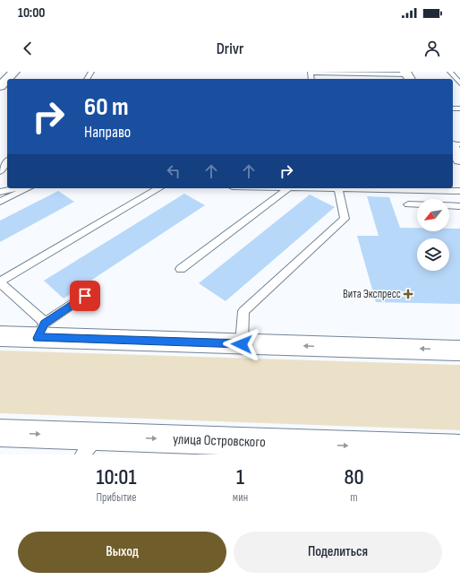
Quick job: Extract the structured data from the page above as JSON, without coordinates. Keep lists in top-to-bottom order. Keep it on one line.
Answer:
{"streets":{"main road":["улица Островского"]},"places":{"health":["Вита Экспресс"]},"north":"bottom left","page":{"status":"10:00","header":"Drivr","turn":["60 m","Направо"],"eta":["10:01","Прибытие","1","мин","80","m"],"buttons":["Выход","Поделиться"]}}
